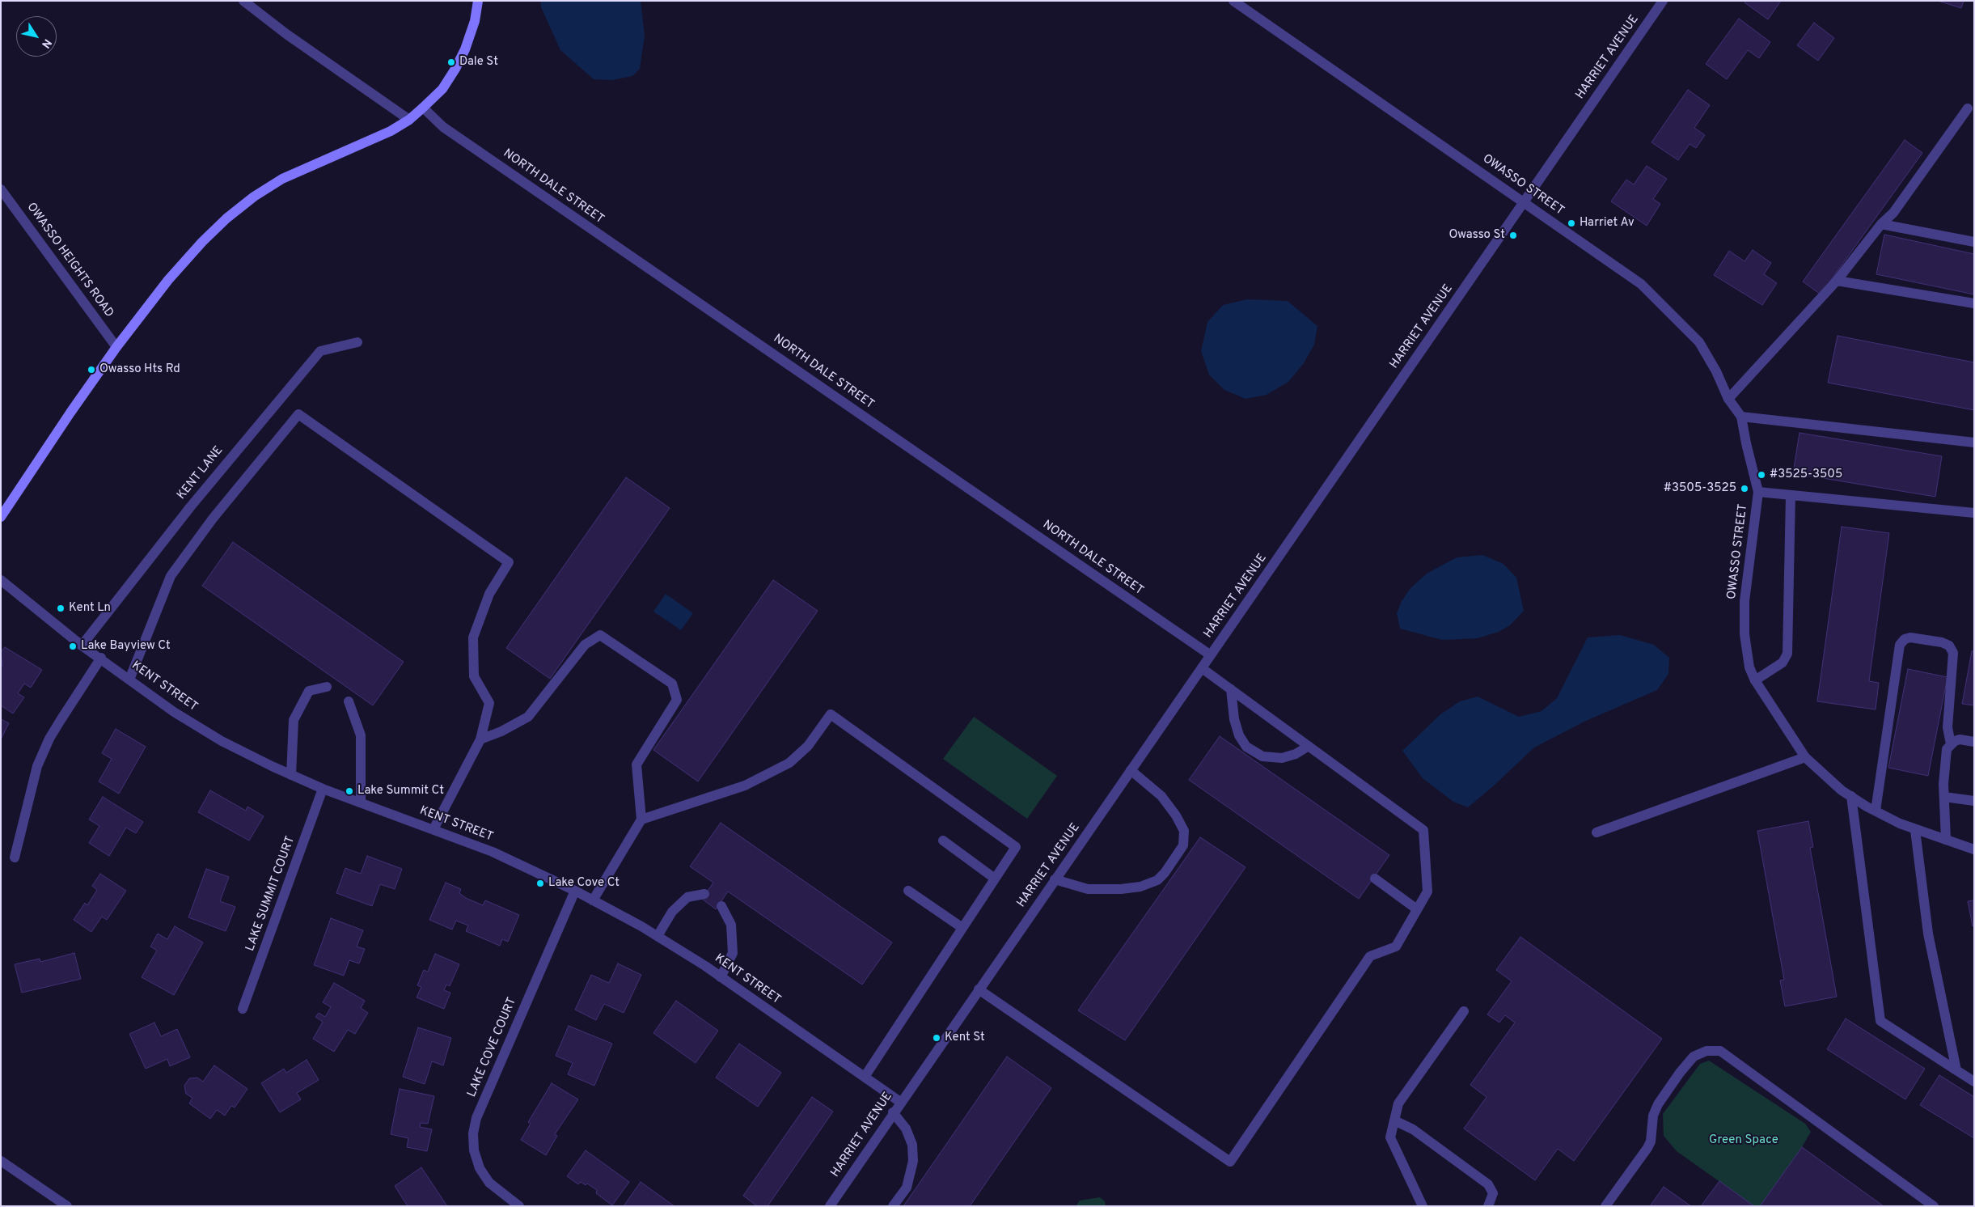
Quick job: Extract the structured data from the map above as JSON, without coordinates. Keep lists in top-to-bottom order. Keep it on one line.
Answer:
{"streets":{"street":["HARRIET AVENUE","OWASSO STREET","NORTH DALE STREET","OWASSO HEIGHTS ROAD","KENT LANE","KENT STREET","LAKE SUMMIT COURT","LAKE COVE COURT"]},"crossings":[["HARRIET AVENUE","OWASSO STREET"],["HARRIET AVENUE","NORTH DALE STREET"],["HARRIET AVENUE","KENT STREET"],["KENT LANE","KENT STREET"],["KENT STREET","LAKE SUMMIT COURT"],["KENT STREET","LAKE COVE COURT"]],"parks":["Green Space"],"places":["Dale St","Harriet Av","Owasso St","Owasso Hts Rd","#3525-3505","#3505-3525","Kent Ln","Lake Bayview Ct","Lake Summit Ct","Lake Cove Ct","Kent St"],"north":"bottom right"}
